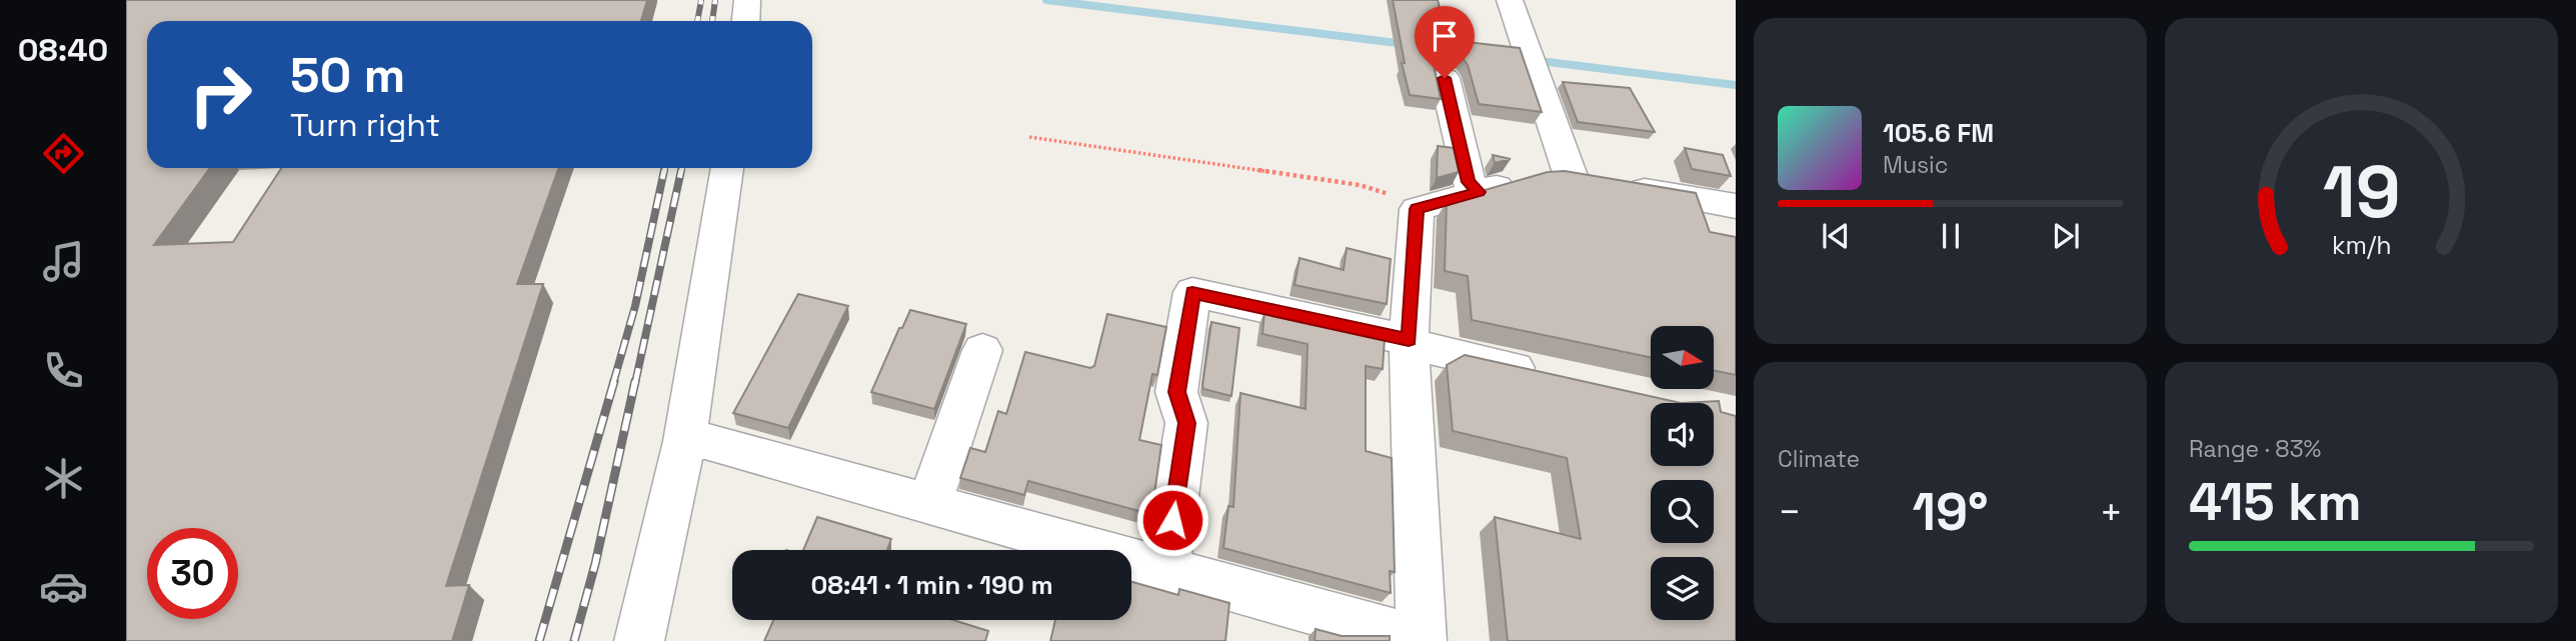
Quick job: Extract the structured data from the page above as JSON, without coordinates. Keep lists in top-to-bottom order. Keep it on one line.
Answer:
{"north":"right","page":{"tabs":"08:40","turn":["50 m","Turn right"],"song":["105.6 FM","Music"],"tile":["Climate",["Range · 83%","415 km"]],"heat":["−","19°","+"],"limit":"30","trip":"08:41 · 1 min · 190 m","gauge":["19","km/h"]}}
